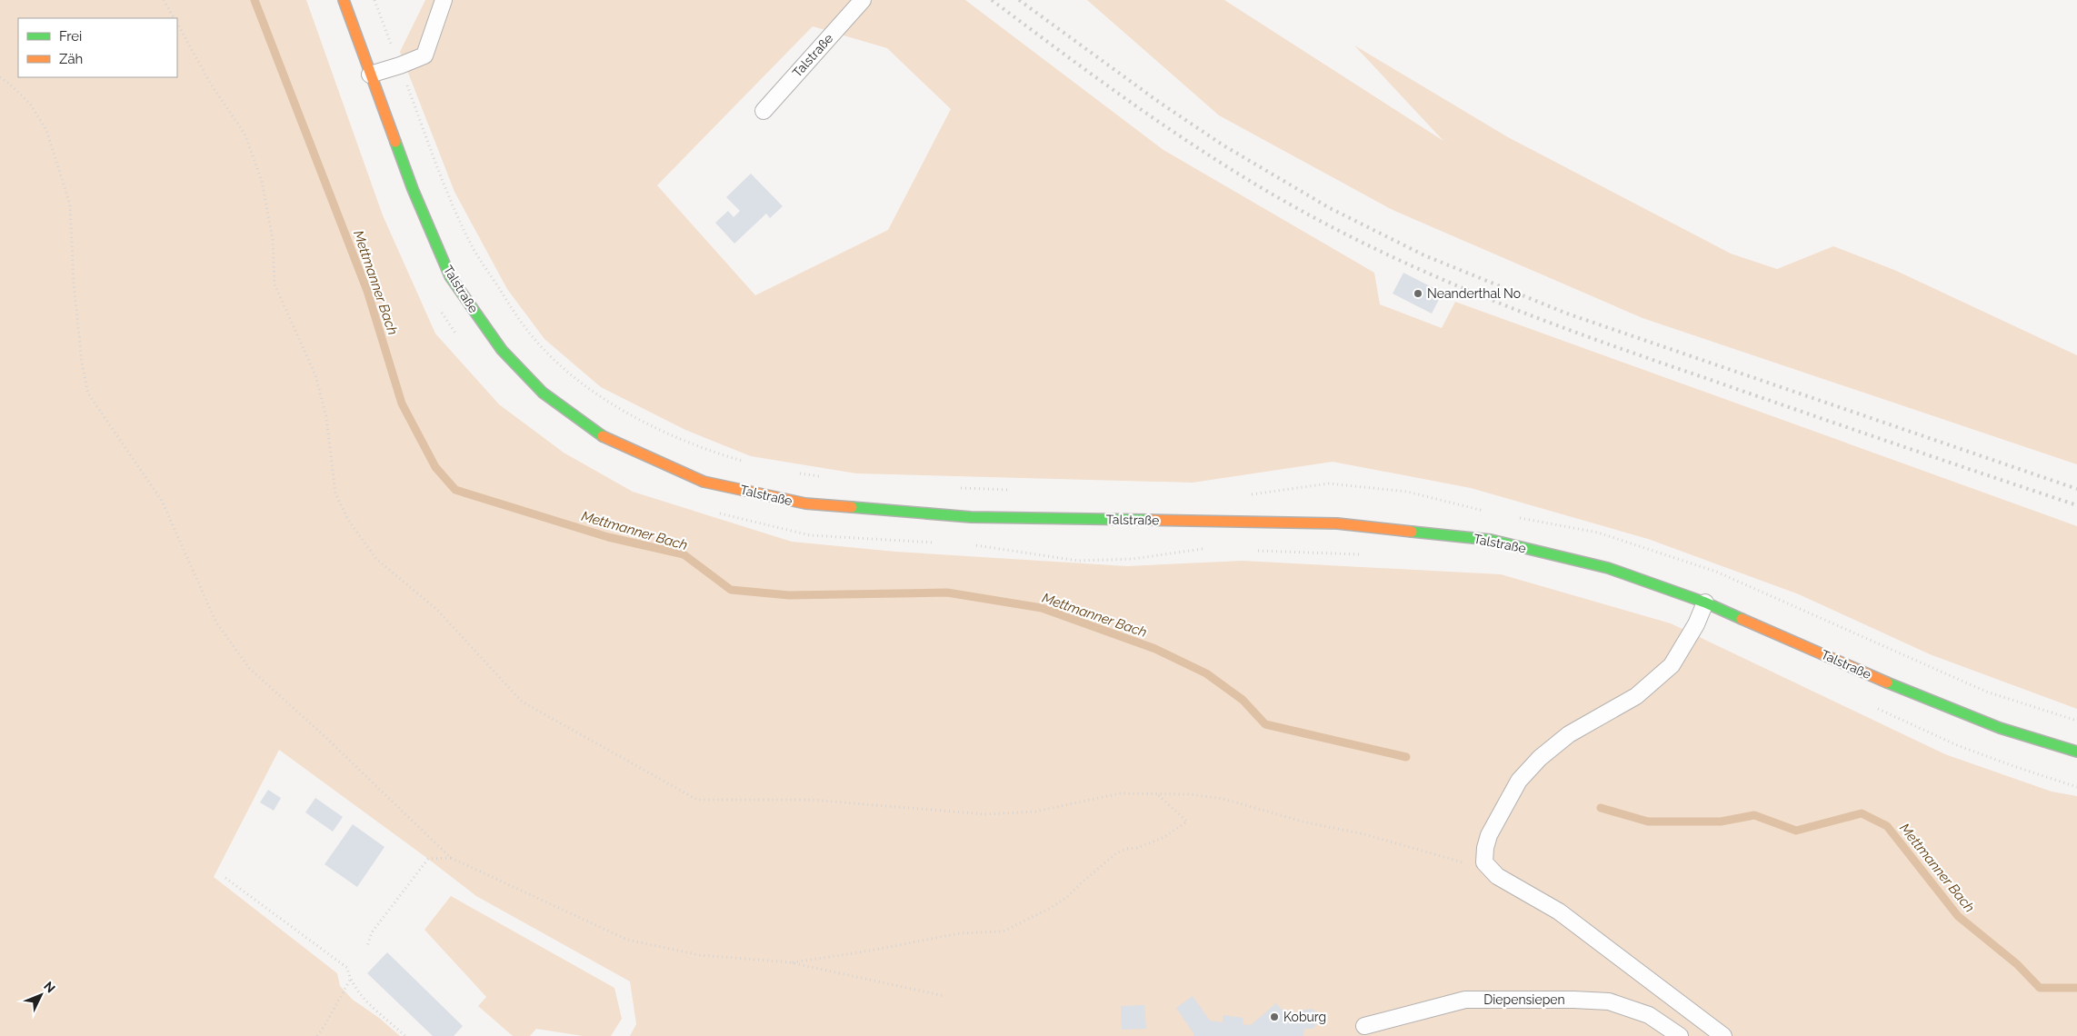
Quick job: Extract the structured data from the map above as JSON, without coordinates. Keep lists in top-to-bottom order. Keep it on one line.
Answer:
{"streets":{"main road":["Talstraße"],"lane":["Diepensiepen"]},"water":["Mettmanner Bach"],"places":["Neanderthal No","Koburg"],"legend":["Frei","Zäh"],"north":"top right"}
